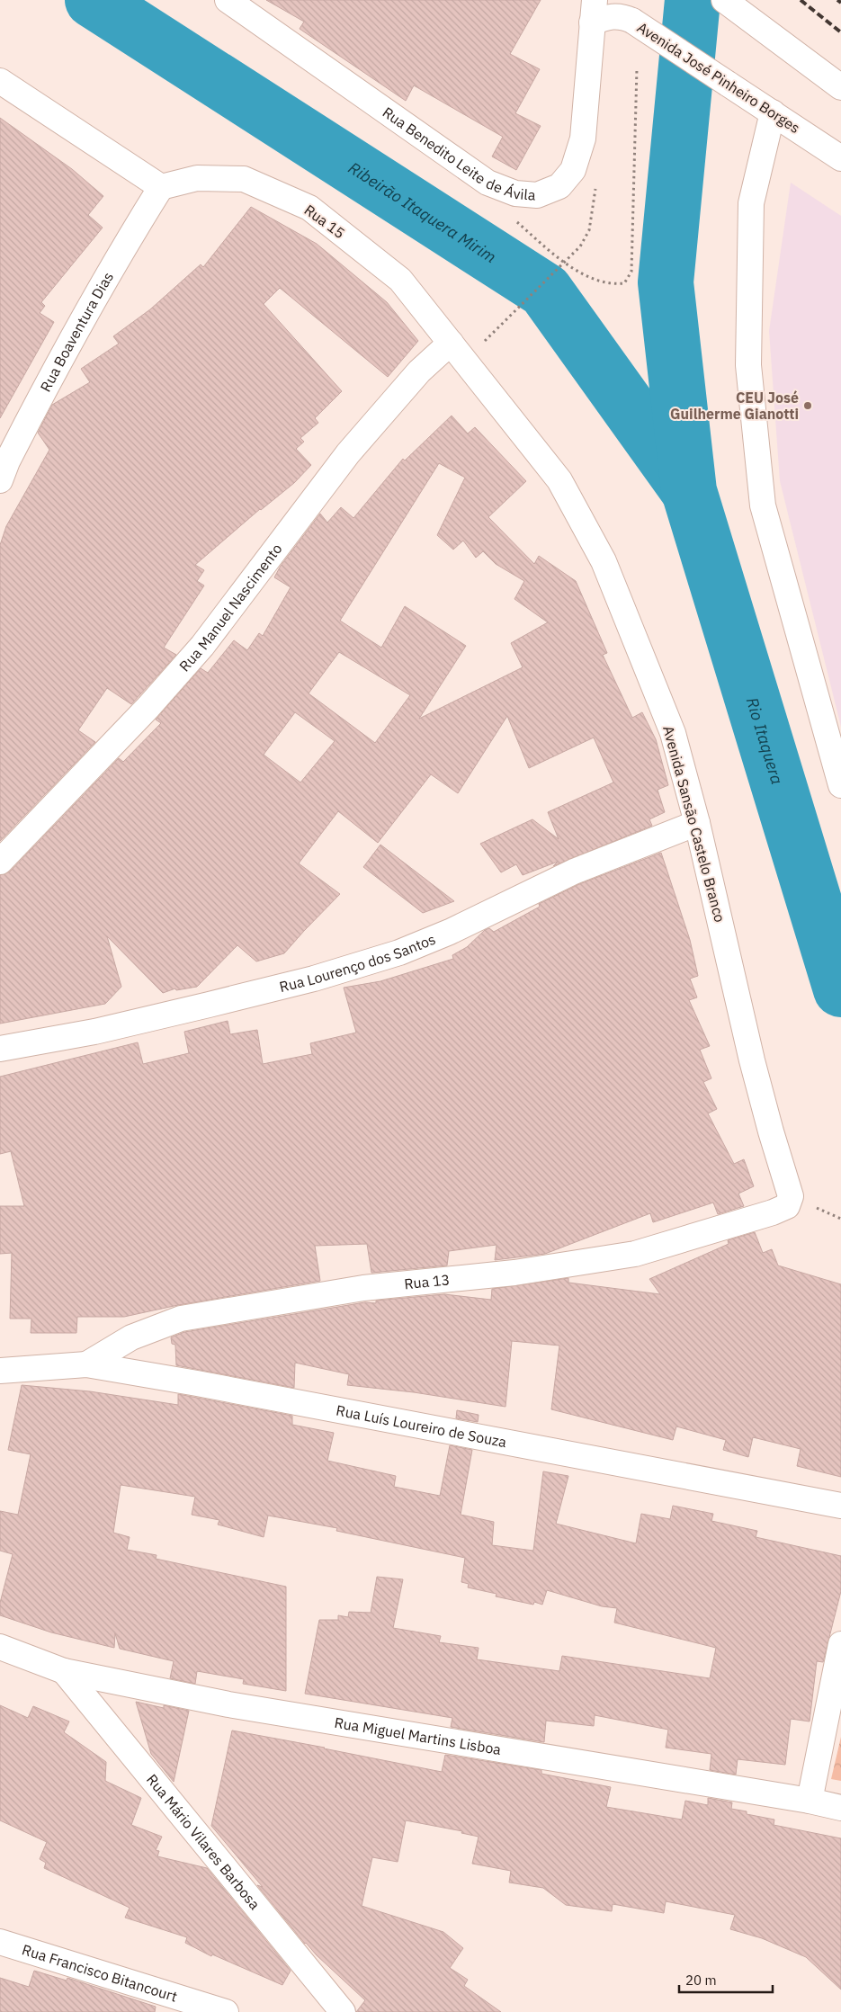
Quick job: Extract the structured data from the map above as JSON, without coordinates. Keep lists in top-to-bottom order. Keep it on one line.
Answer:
{"streets":{"street":["Avenida José Pinheiro Borges","Rua Benedito Leite de Ávila","Rua 15","Rua Boaventura Dias","Rua Manuel Nascimento","Avenida Sansão Castelo Branco","Rua Lourenço dos Santos","Rua 13","Rua Luís Loureiro de Souza","Rua Miguel Martins Lisboa","Rua Mário Vilares Barbosa","Rua Francisco Bitancourt"]},"crossings":[["Avenida José Pinheiro Borges","Rua Benedito Leite de Ávila"],["Rua 15","Rua Boaventura Dias"],["Rua 15","Rua Manuel Nascimento"],["Rua 15","Avenida Sansão Castelo Branco"],["Rua Manuel Nascimento","Avenida Sansão Castelo Branco"],["Avenida Sansão Castelo Branco","Rua Lourenço dos Santos"],["Avenida Sansão Castelo Branco","Rua 13"],["Rua 13","Rua Luís Loureiro de Souza"],["Rua Miguel Martins Lisboa","Rua Mário Vilares Barbosa"]],"water":["Ribeirão Itaquera Mirim","Rio Itaquera"],"places":["CEU José Guilherme Gianotti"],"scale_bar":"20 m"}
